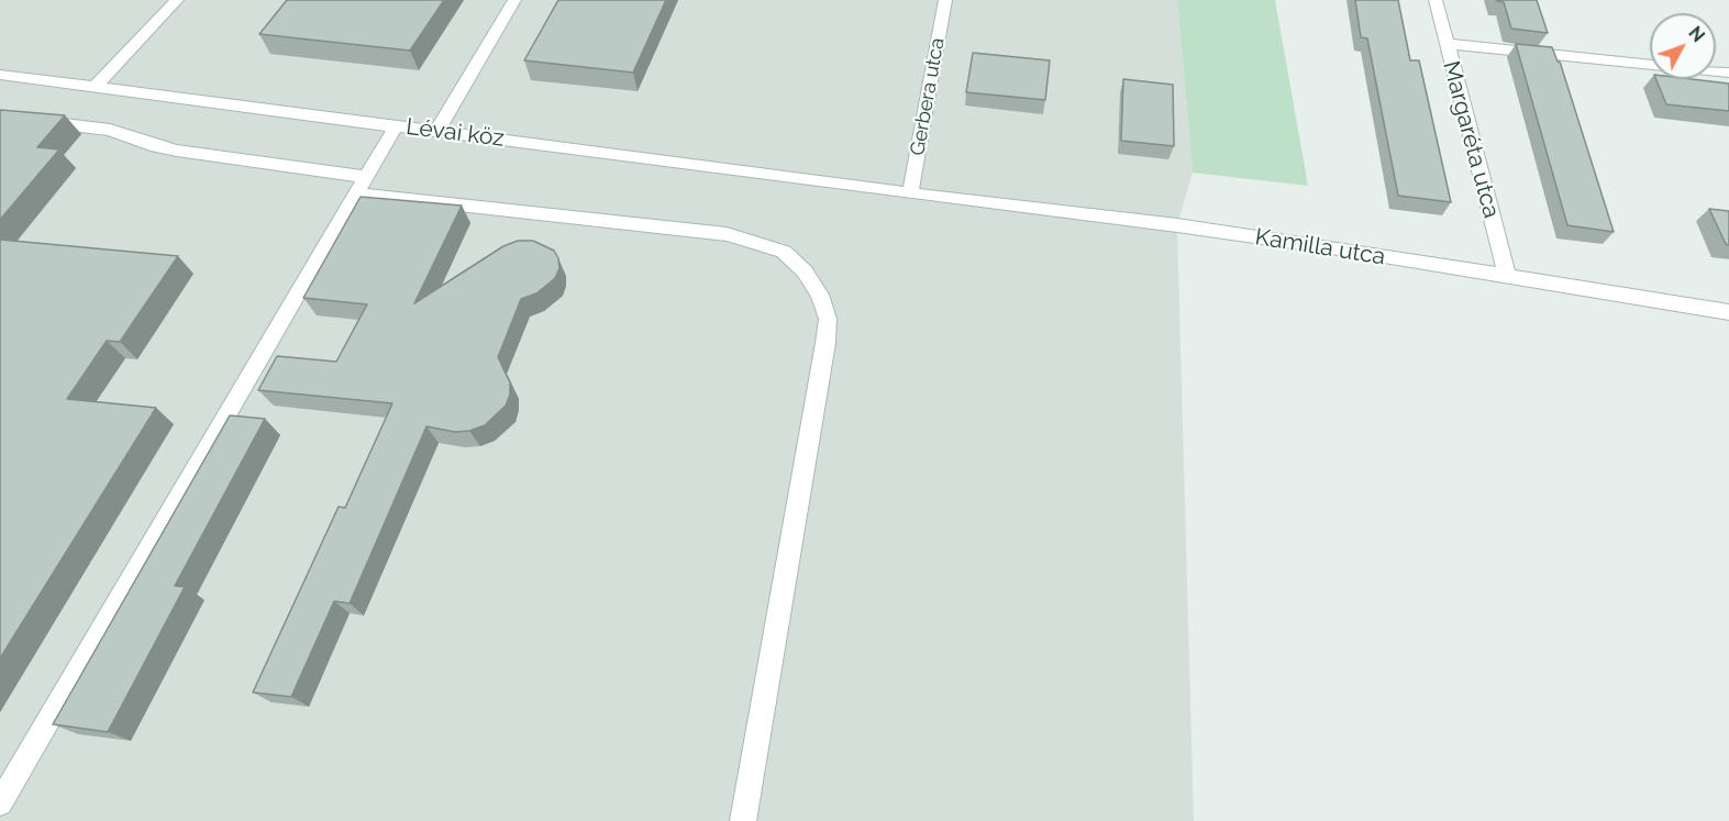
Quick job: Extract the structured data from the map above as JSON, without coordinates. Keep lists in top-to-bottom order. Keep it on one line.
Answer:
{"streets":{"street":["Gerbera utca","Lévai köz","Margaréta utca","Kamilla utca"]},"crossings":[["Gerbera utca","Lévai köz"],["Gerbera utca","Kamilla utca"],["Lévai köz","Kamilla utca"],["Margaréta utca","Kamilla utca"]],"north":"top right"}
